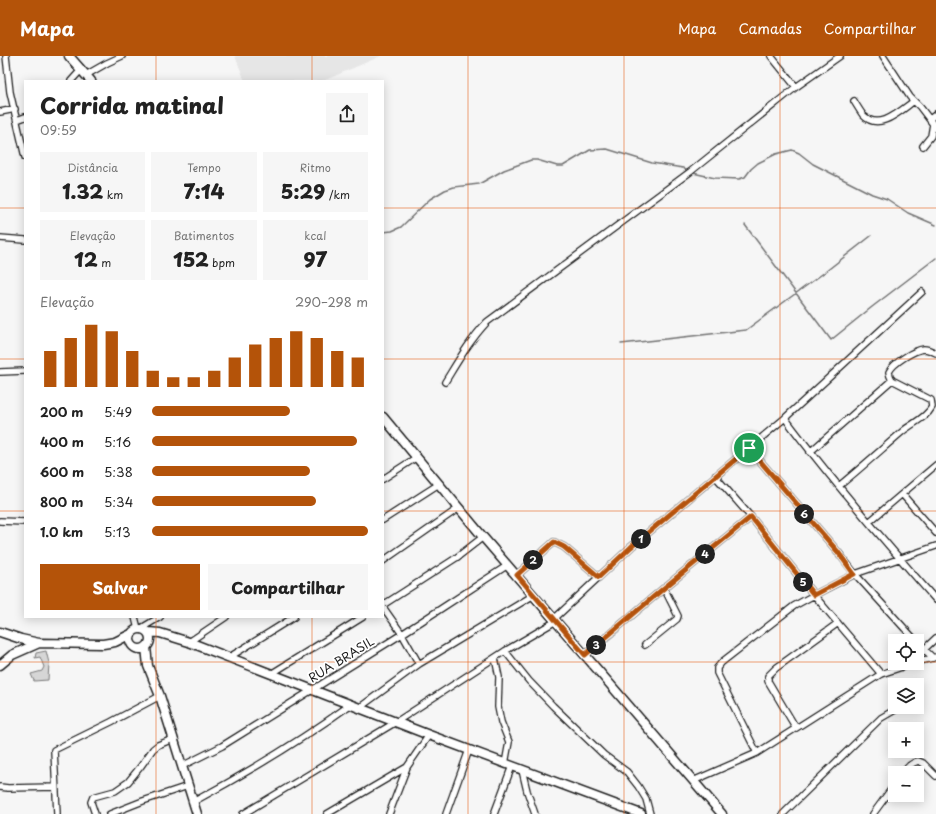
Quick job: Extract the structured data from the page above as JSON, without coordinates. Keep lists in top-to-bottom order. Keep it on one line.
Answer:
{"streets":{"street":["RUA BRASIL"]},"page":{"header":"Mapa","nav":["Mapa","Camadas","Compartilhar"],"heading":["Corrida matinal","09:59"],"stats":[["Distância","1.32 km"],["Tempo","7:14"],["Ritmo","5:29 /km"],["Elevação","12 m"],["Batimentos","152 bpm"],["kcal","97"]],"chart":["Elevação","290–298 m"],"list":[{"name":"200 m","note":"5:49"},{"name":"400 m","note":"5:16"},{"name":"600 m","note":"5:38"},{"name":"800 m","note":"5:34"},{"name":"1.0 km","note":"5:13"}],"pins":["6","1","4","2","5","3"],"buttons":["Salvar","Compartilhar"],"map_buttons":["+","−"]}}
